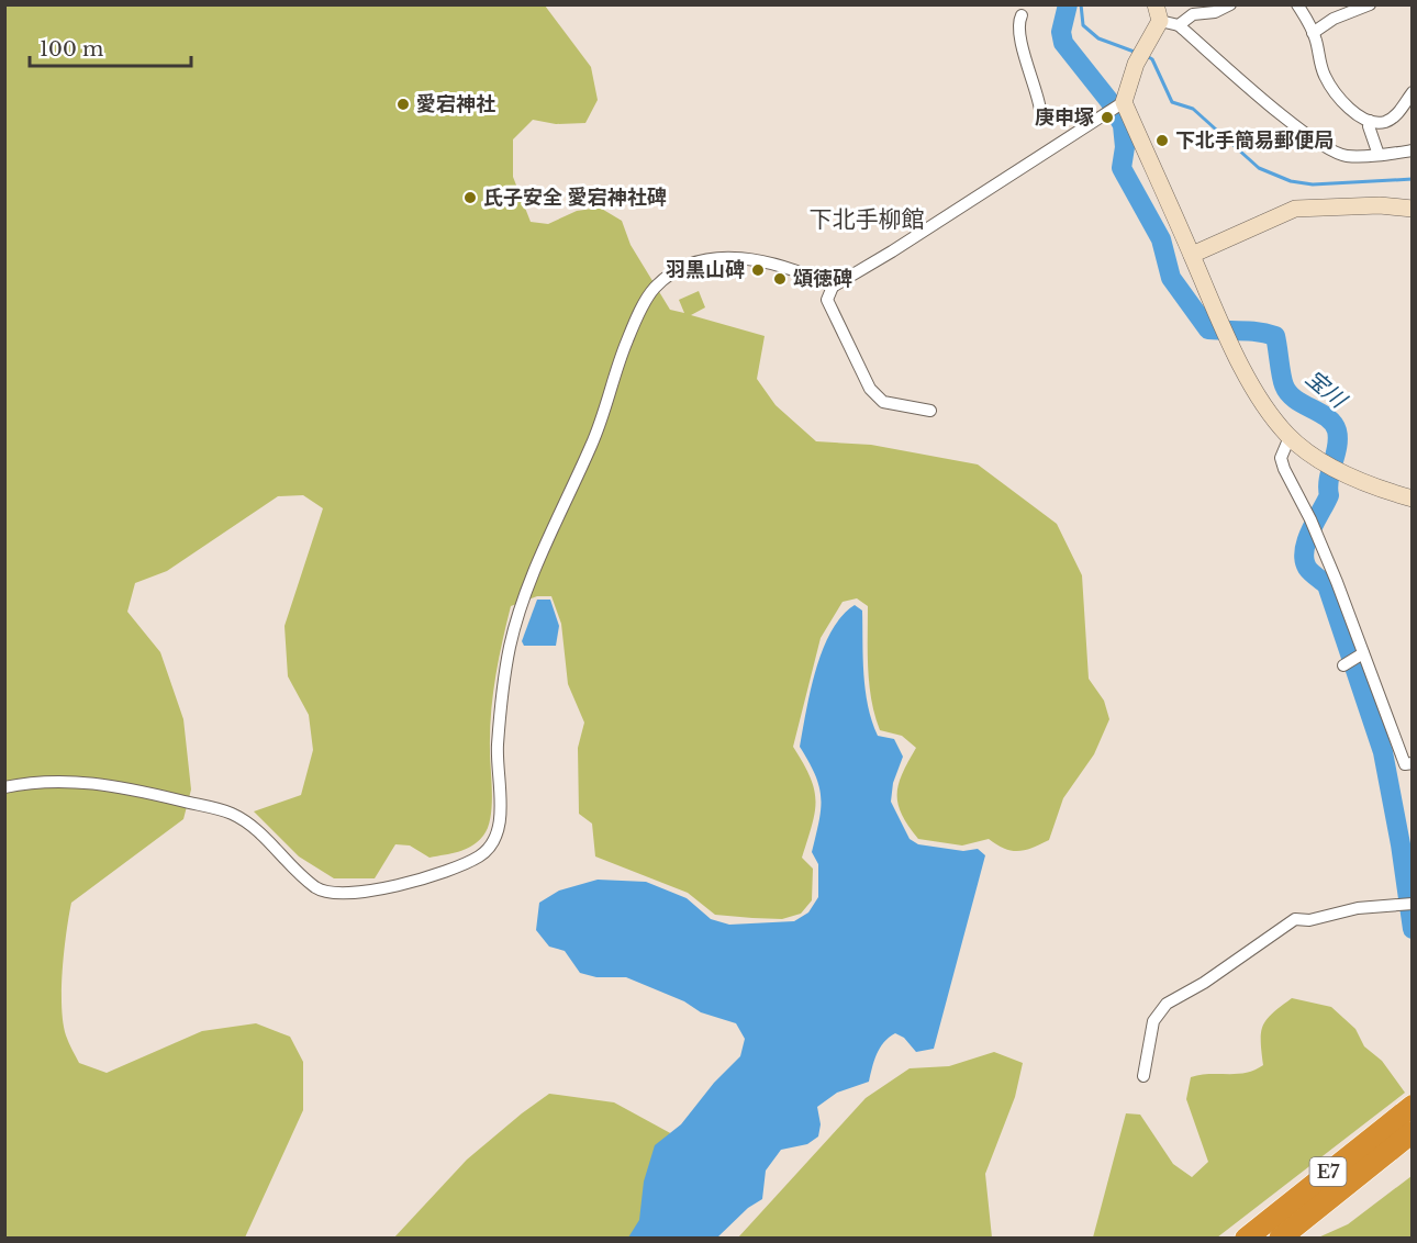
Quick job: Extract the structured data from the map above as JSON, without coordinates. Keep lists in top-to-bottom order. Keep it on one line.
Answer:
{"streets":{"highway":["E7"]},"districts":["下北手柳館"],"water":["宝川"],"places":["愛宕神社","庚申塚","下北手簡易郵便局","氏子安全 愛宕神社碑","羽黒山碑","頌徳碑"],"scale_bar":"100 m"}
